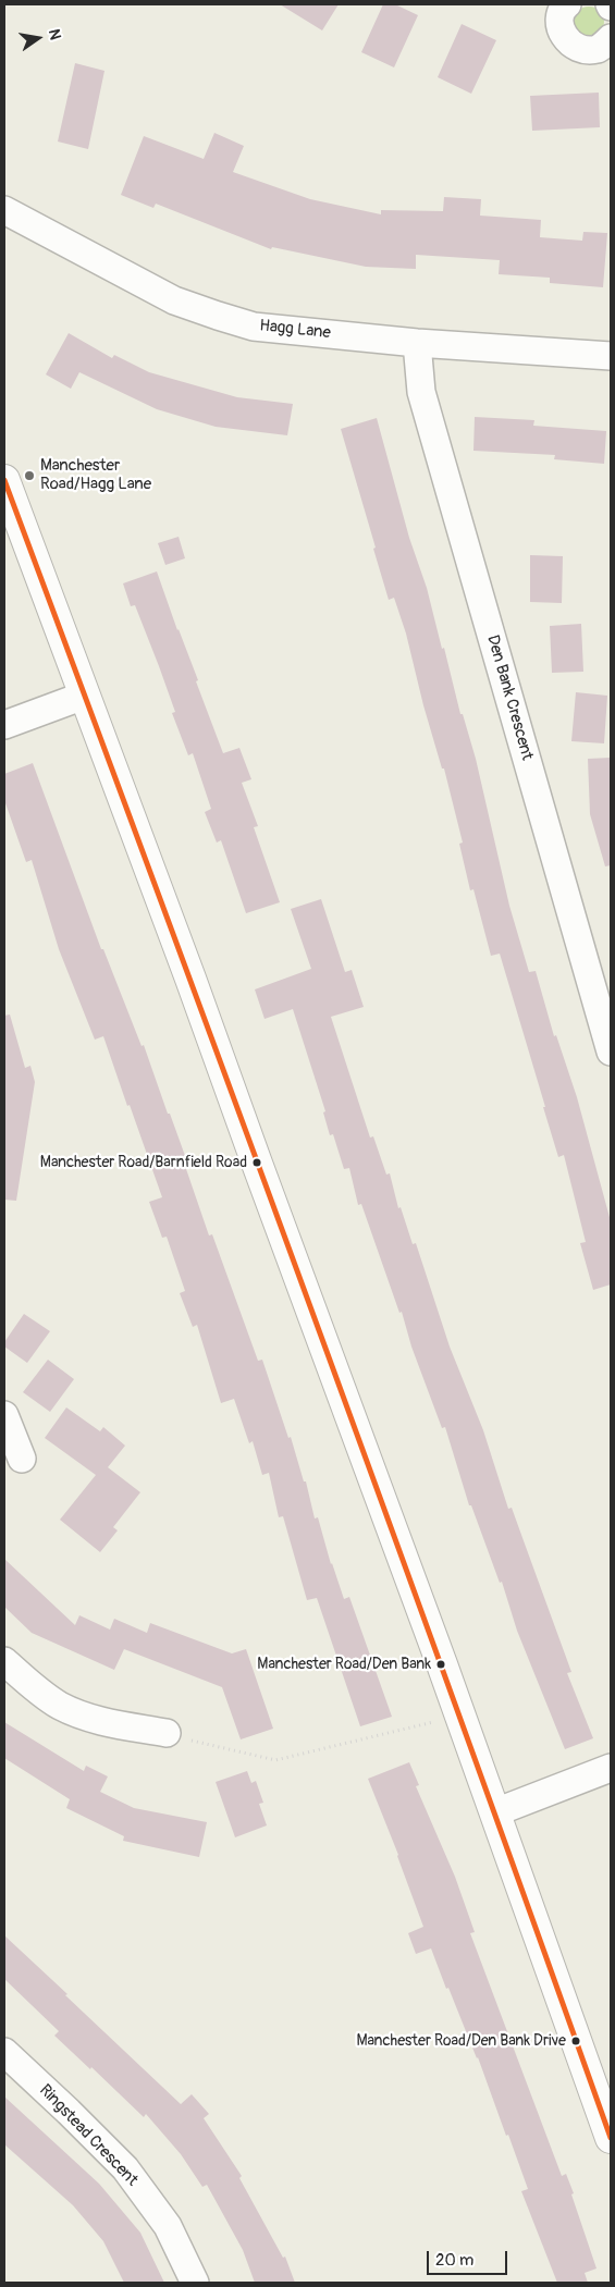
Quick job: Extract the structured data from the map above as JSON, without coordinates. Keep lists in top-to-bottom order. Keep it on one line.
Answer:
{"streets":{"street":["Hagg Lane","Den Bank Crescent","Ringstead Crescent"]},"crossings":[["Hagg Lane","Den Bank Crescent"]],"places":["Manchester Road/Hagg Lane","Manchester Road/Barnfield Road","Manchester Road/Den Bank","Manchester Road/Den Bank Drive"],"scale_bar":"20 m","north":"right"}
